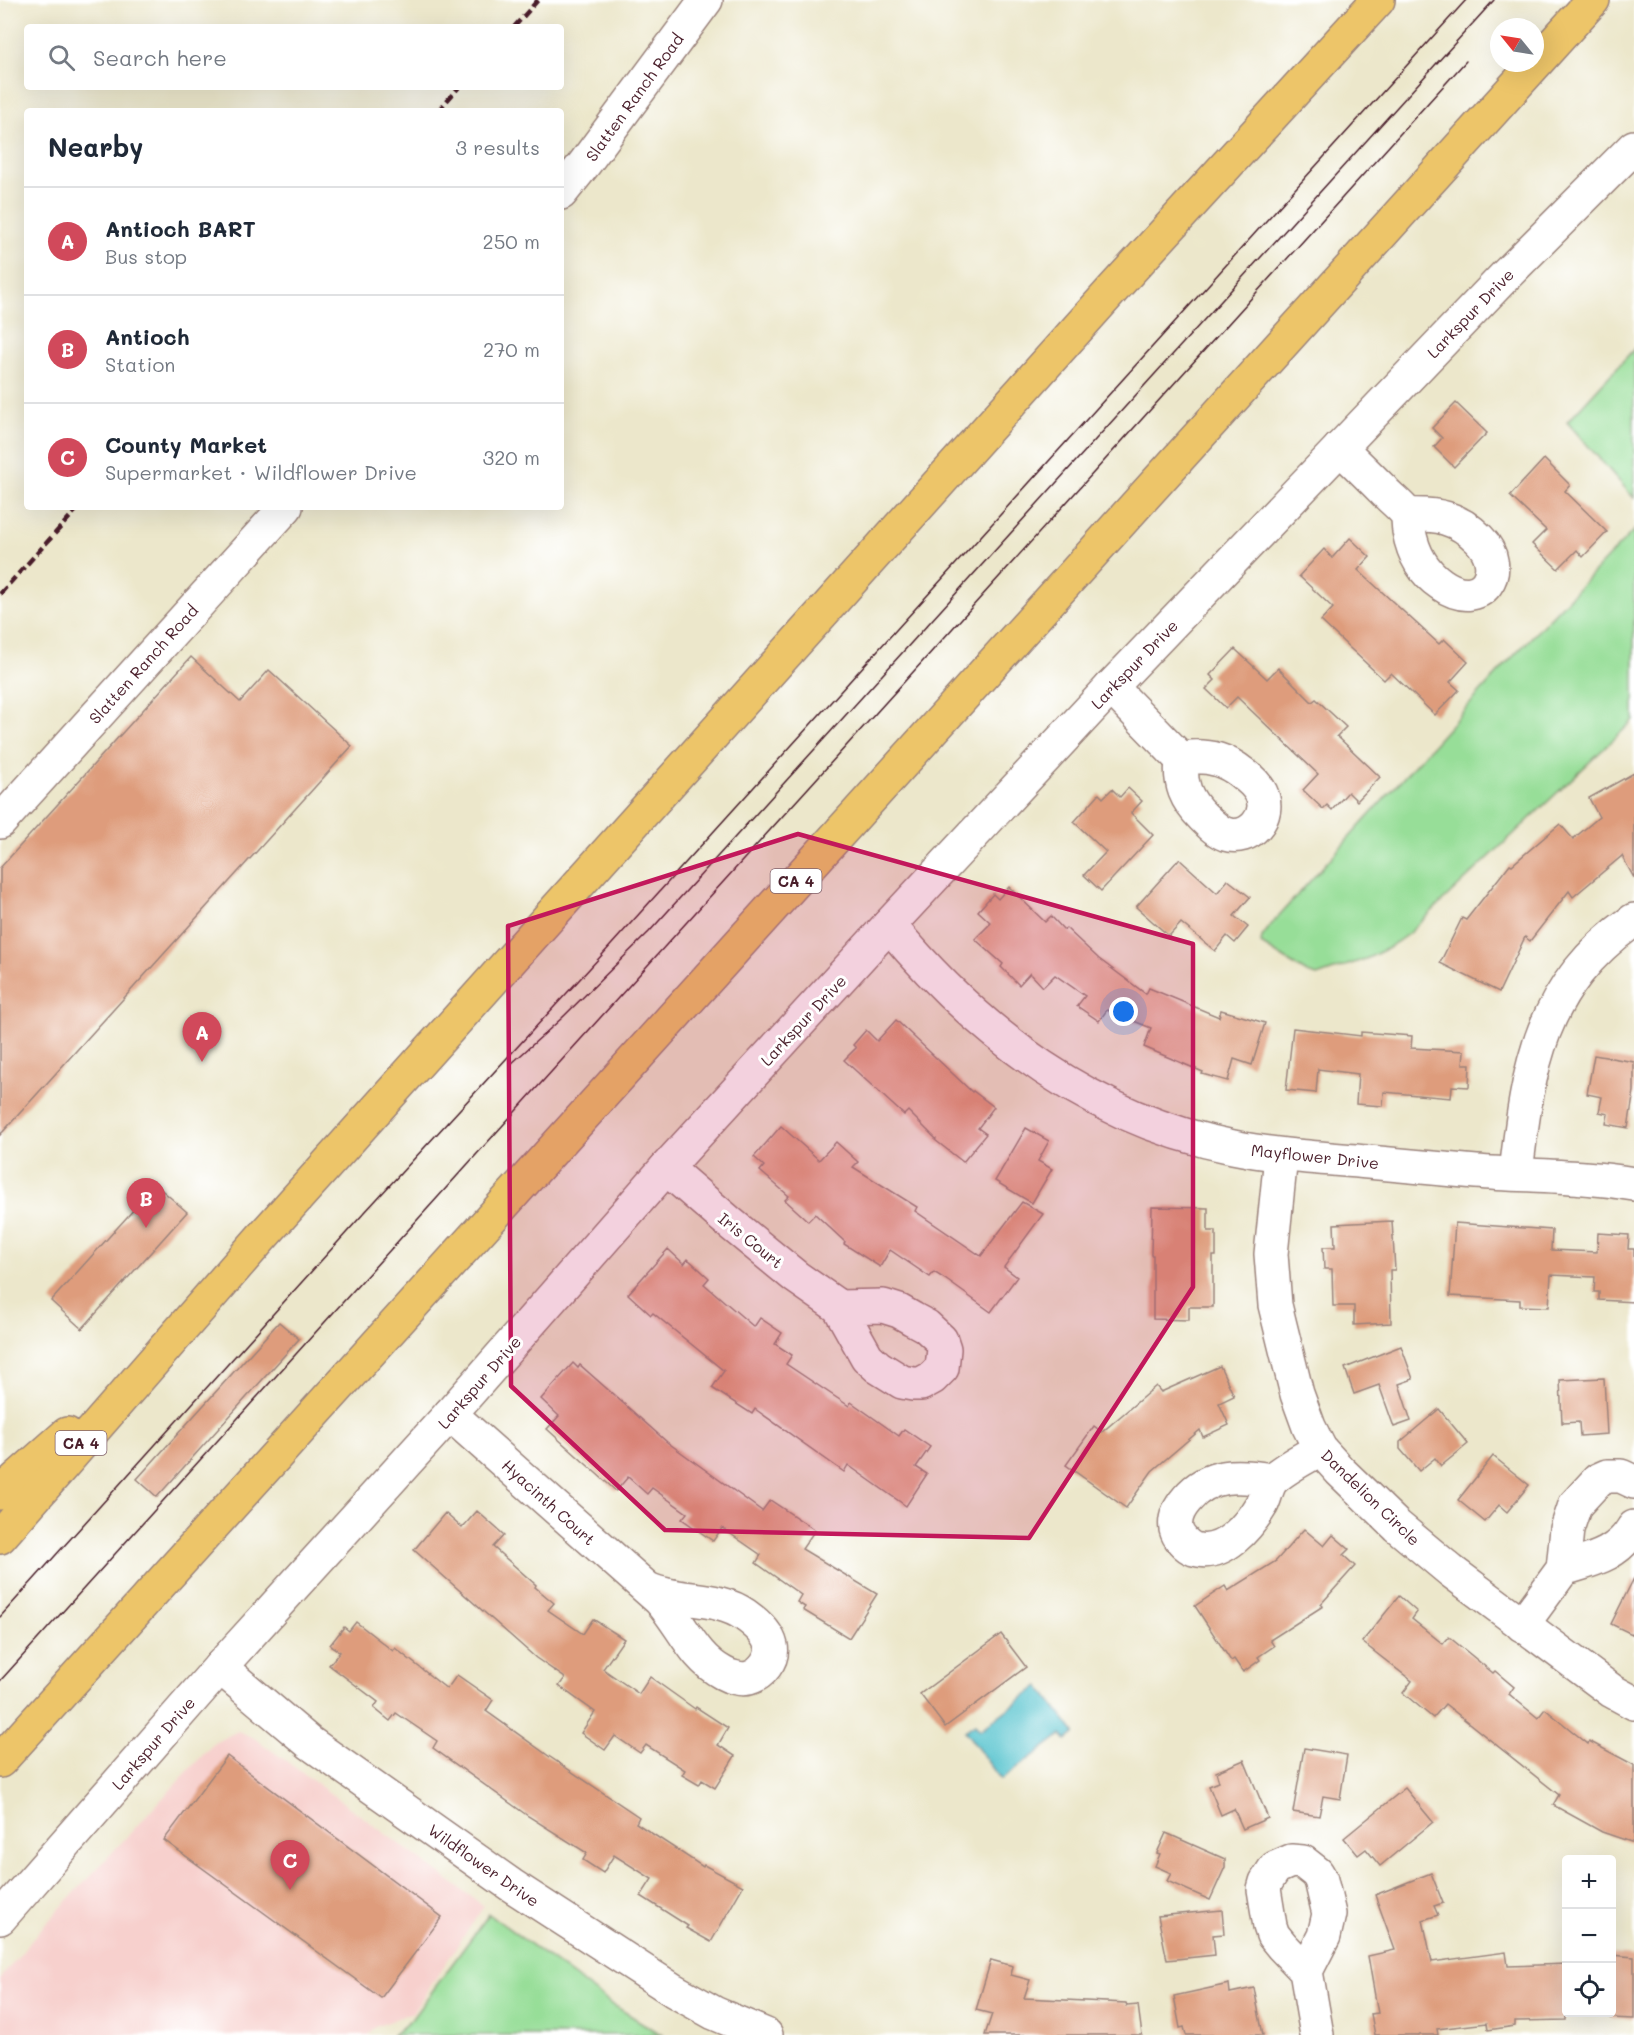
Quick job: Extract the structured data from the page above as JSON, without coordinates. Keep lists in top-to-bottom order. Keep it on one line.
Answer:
{"streets":{"highway":["CA 4"],"street":["Slatten Ranch Road","Larkspur Drive","Mayflower Drive","Iris Court","Dandelion Circle","Hyacinth Court","Wildflower Drive"]},"crossings":[["Larkspur Drive","Mayflower Drive"],["Larkspur Drive","Iris Court"],["Larkspur Drive","Hyacinth Court"],["Larkspur Drive","Wildflower Drive"],["Mayflower Drive","Dandelion Circle"]],"north":"top left","page":{"search":"Search here","heading":["Nearby","3 results"],"list":[{"mark":"A","name":"Antioch BART","note":"Bus stop","value":"250 m"},{"mark":"B","name":"Antioch","note":"Station","value":"270 m"},{"mark":"C","name":"County Market","note":"Supermarket · Wildflower Drive","value":"320 m"}],"pins":["A","B","C"],"map_buttons":["+","−"]}}
